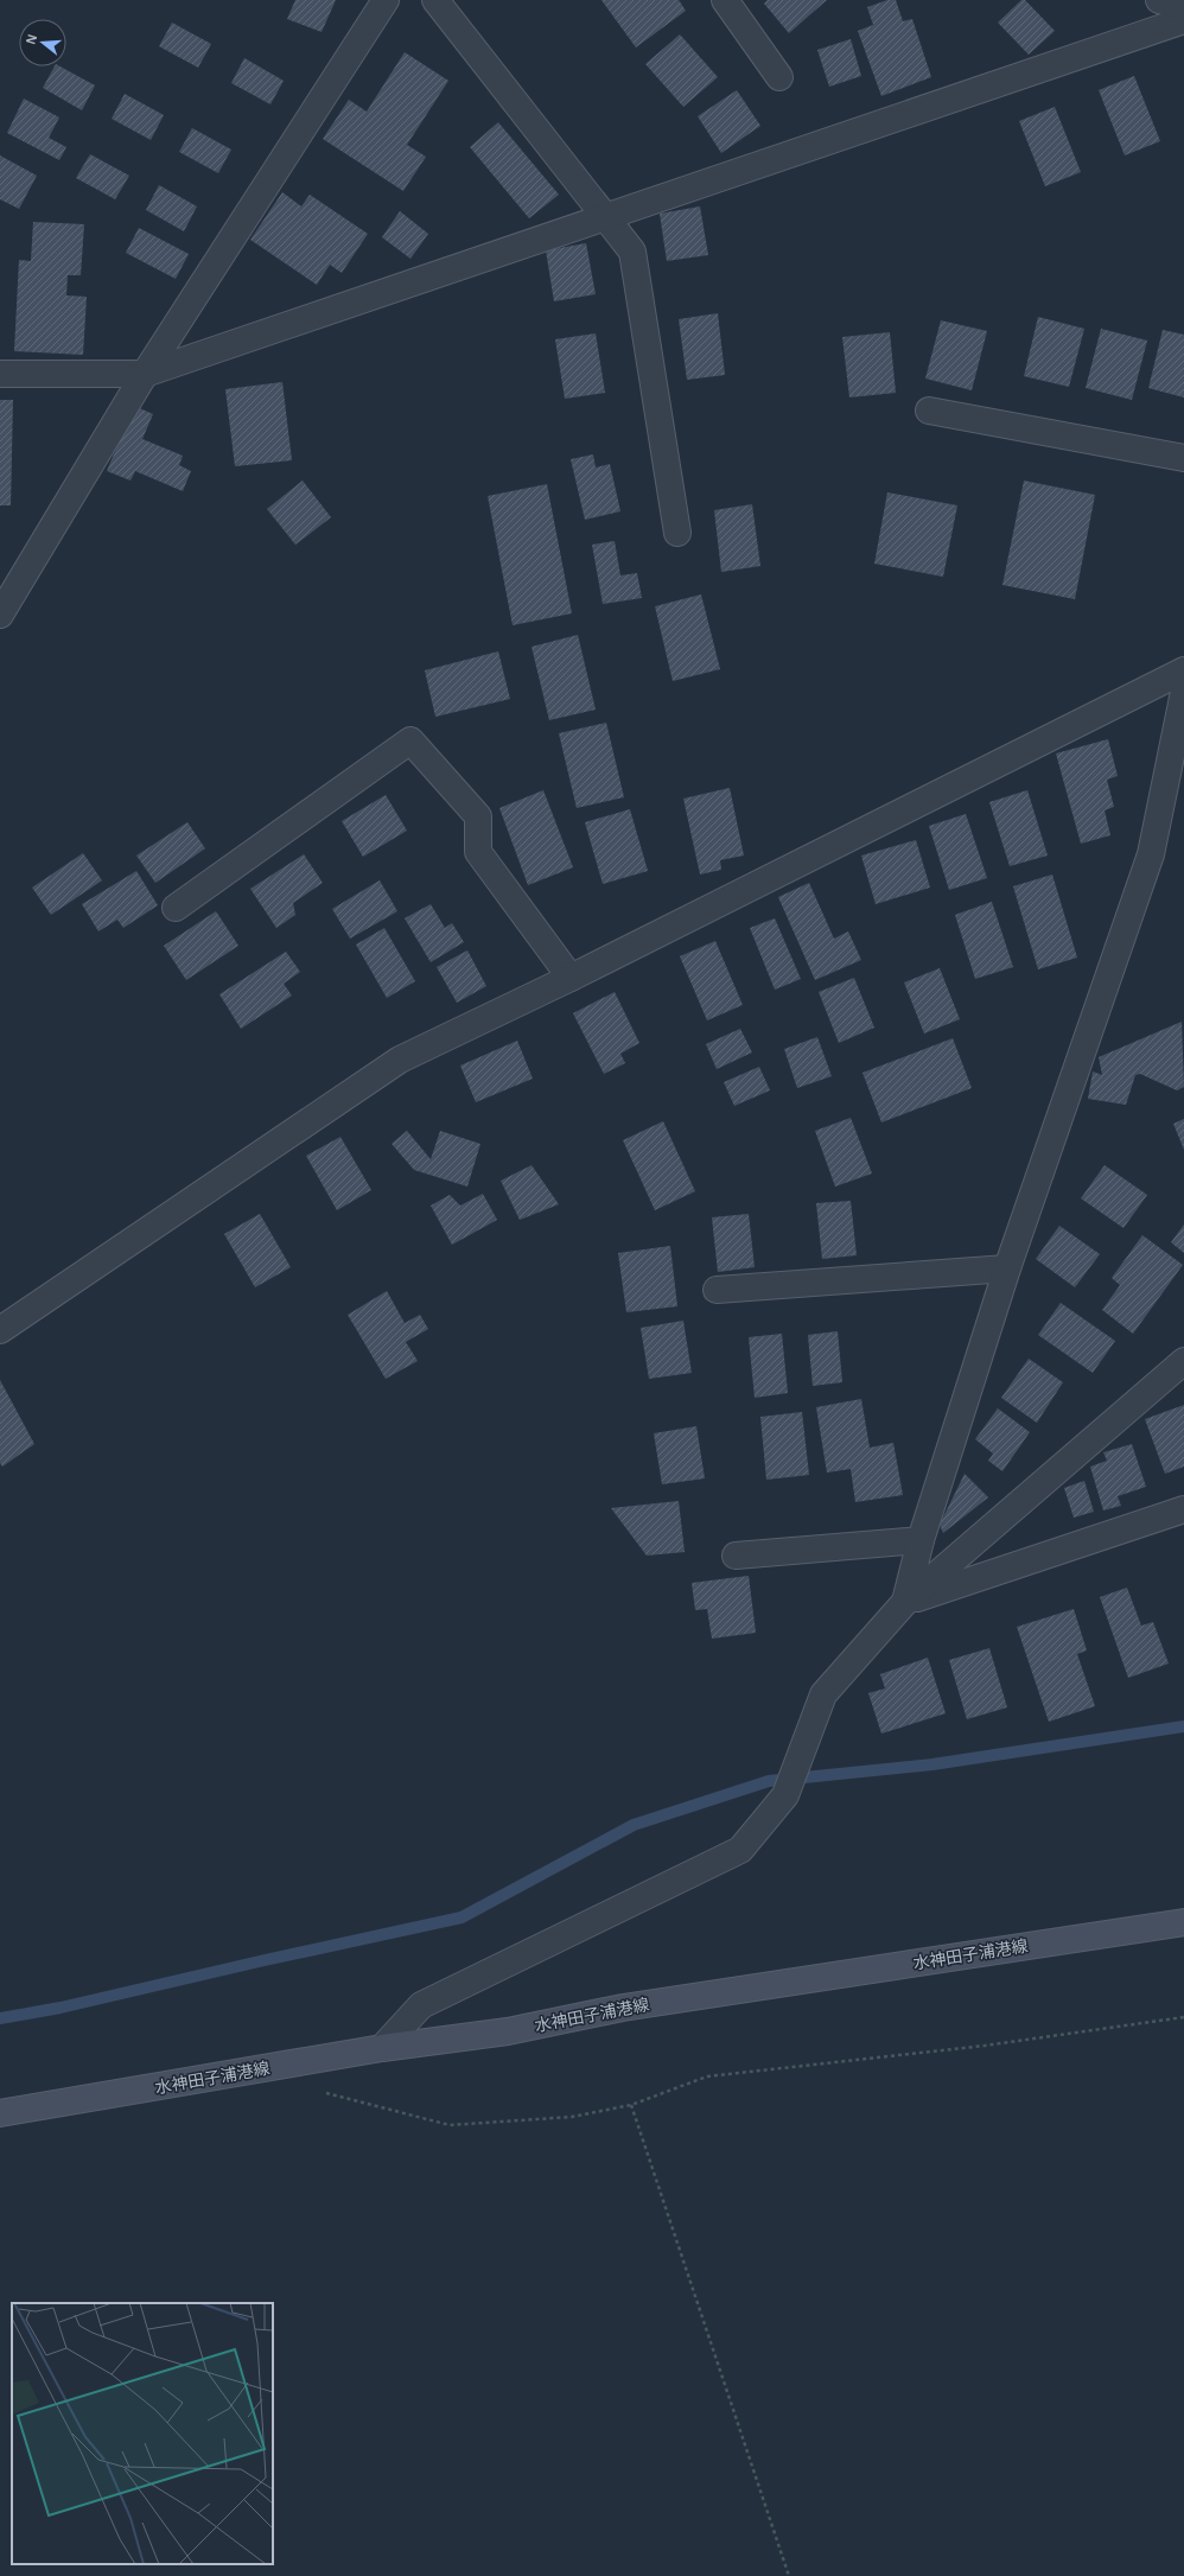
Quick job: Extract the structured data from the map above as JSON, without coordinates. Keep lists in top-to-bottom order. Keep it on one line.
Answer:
{"streets":{"main road":["水神田子浦港線"]},"north":"left"}
